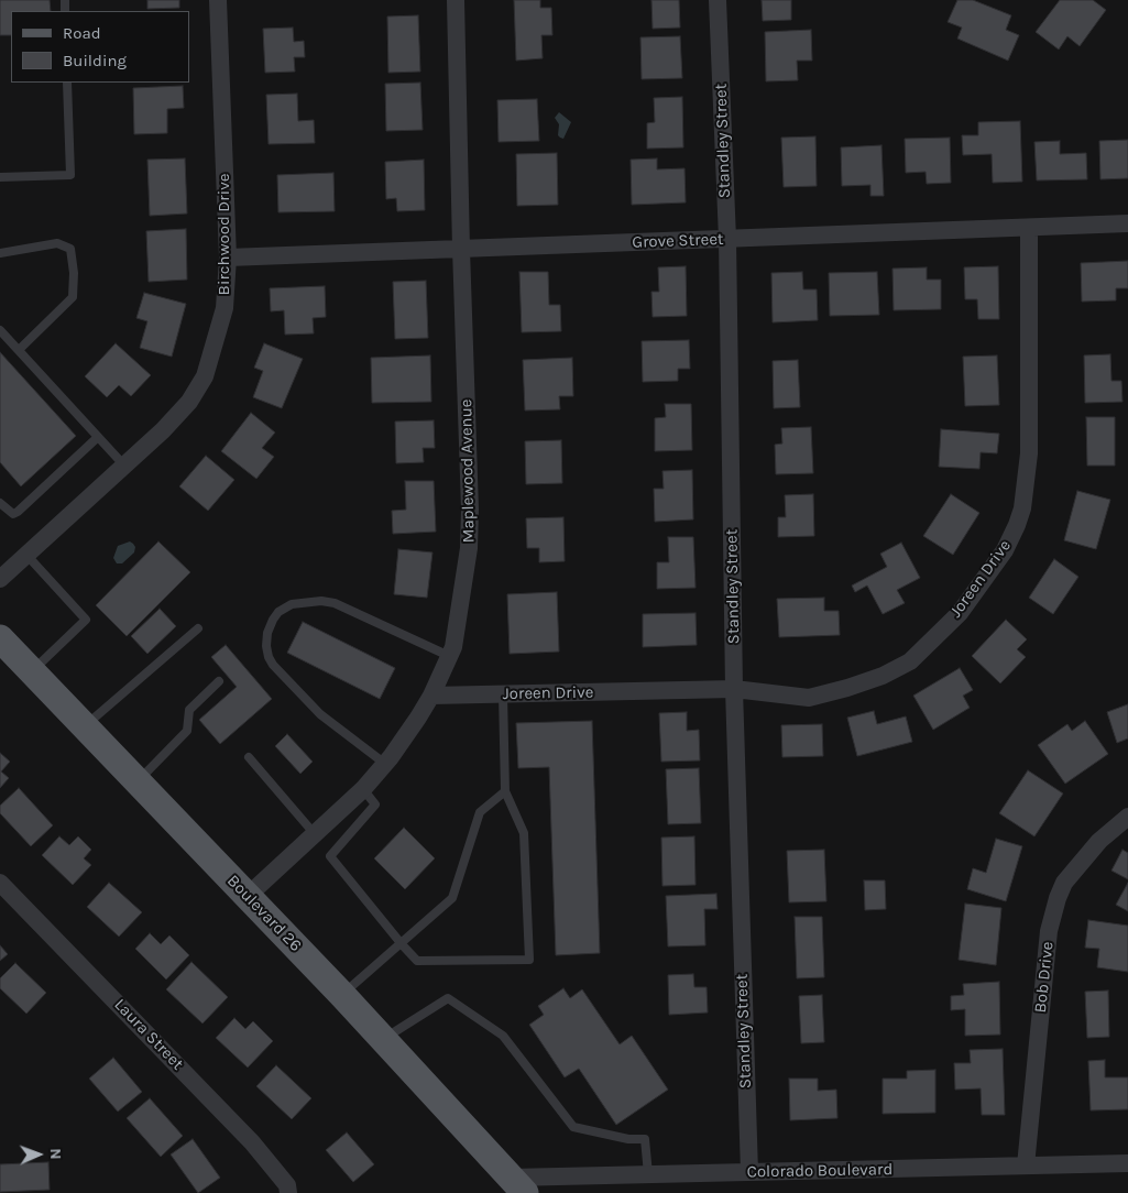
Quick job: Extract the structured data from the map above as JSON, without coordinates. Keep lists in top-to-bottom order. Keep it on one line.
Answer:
{"streets":{"main road":["Boulevard 26"],"street":["Standley Street","Birchwood Drive","Grove Street","Maplewood Avenue","Joreen Drive","Bob Drive","Laura Street","Colorado Boulevard"]},"crossings":[["Standley Street","Grove Street"],["Standley Street","Joreen Drive"],["Standley Street","Colorado Boulevard"],["Birchwood Drive","Grove Street"],["Grove Street","Maplewood Avenue"],["Grove Street","Joreen Drive"],["Maplewood Avenue","Joreen Drive"],["Maplewood Avenue","Boulevard 26"],["Boulevard 26","Colorado Boulevard"],["Bob Drive","Colorado Boulevard"]],"legend":["Road","Building"],"north":"right"}
